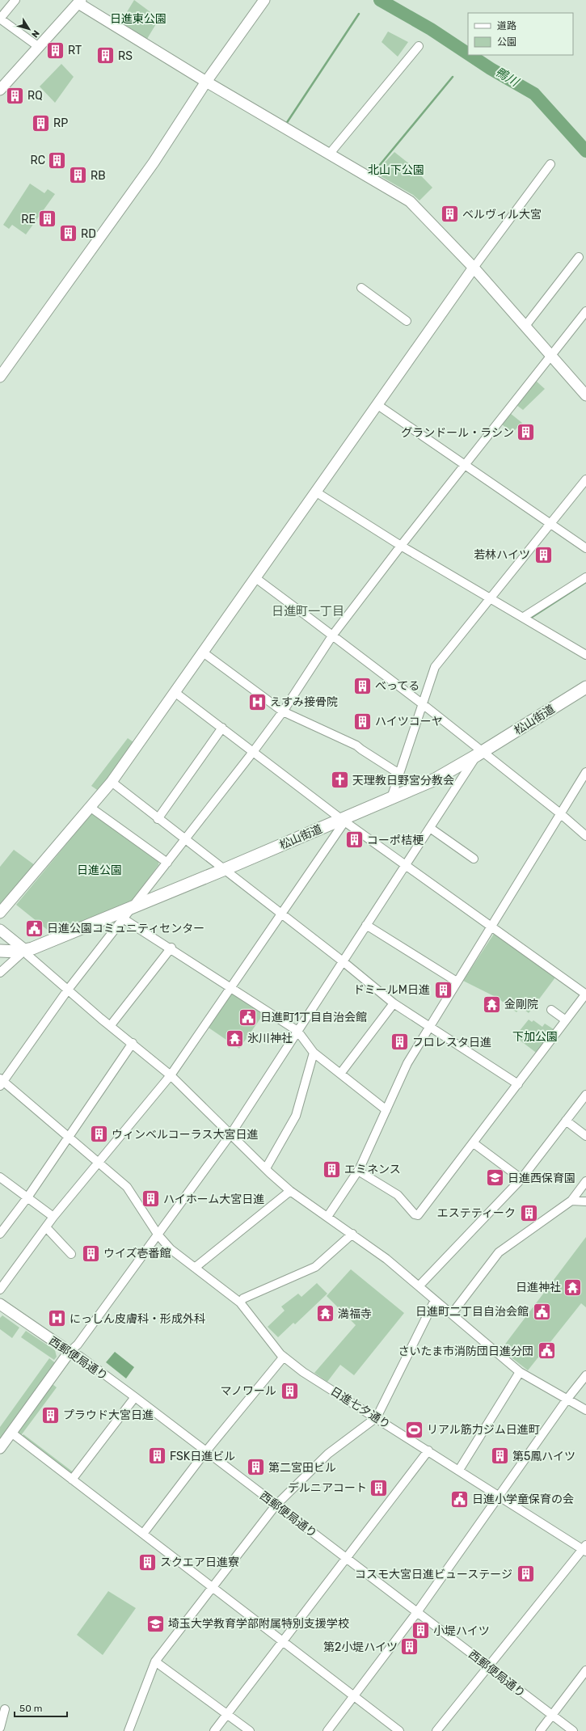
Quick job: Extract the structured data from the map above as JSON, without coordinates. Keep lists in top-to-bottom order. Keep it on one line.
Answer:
{"streets":{"main road":["松山街道"],"street":["西郵便局通り","日進七夕通り"]},"districts":["日進町一丁目"],"water":["鴨川"],"parks":["日進東公園","北山下公園","日進公園","下加公園"],"places":{"building":["RT","RS","RQ","RP","RC","RB","ベルヴィル大宮","RE","RD","グランドール・ラシン","若林ハイツ","べってる","ハイツコーヤ","コーポ桔梗","ドミールM日進","フロレスタ日進","ウィンベルコーラス大宮日進","エミネンス","ハイホーム大宮日進","エステティーク","ウイズ壱番館","マノワール","プラウド大宮日進","FSK日進ビル","第5鳳ハイツ","第二宮田ビル","デルニアコート","スクエア日進寮","コスモ大宮日進ビューステージ","小堤ハイツ","第2小堤ハイツ"],"hospital":["えすみ接骨院","にっしん皮膚科・形成外科"],"church":["天理教日野宮分教会"],"public building":["日進公園コミュニティセンター","日進町1丁目自治会館","日進町二丁目自治会館","さいたま市消防団日進分団","日進小学童保育の会"],"temple":["金剛院","氷川神社","日進神社","満福寺"],"school or university":["日進西保育園","埼玉大学教育学部附属特別支援学校"],"sports":["リアル筋力ジム日進町"]},"legend":["道路","公園"],"scale_bar":"50 m","north":"bottom right"}
